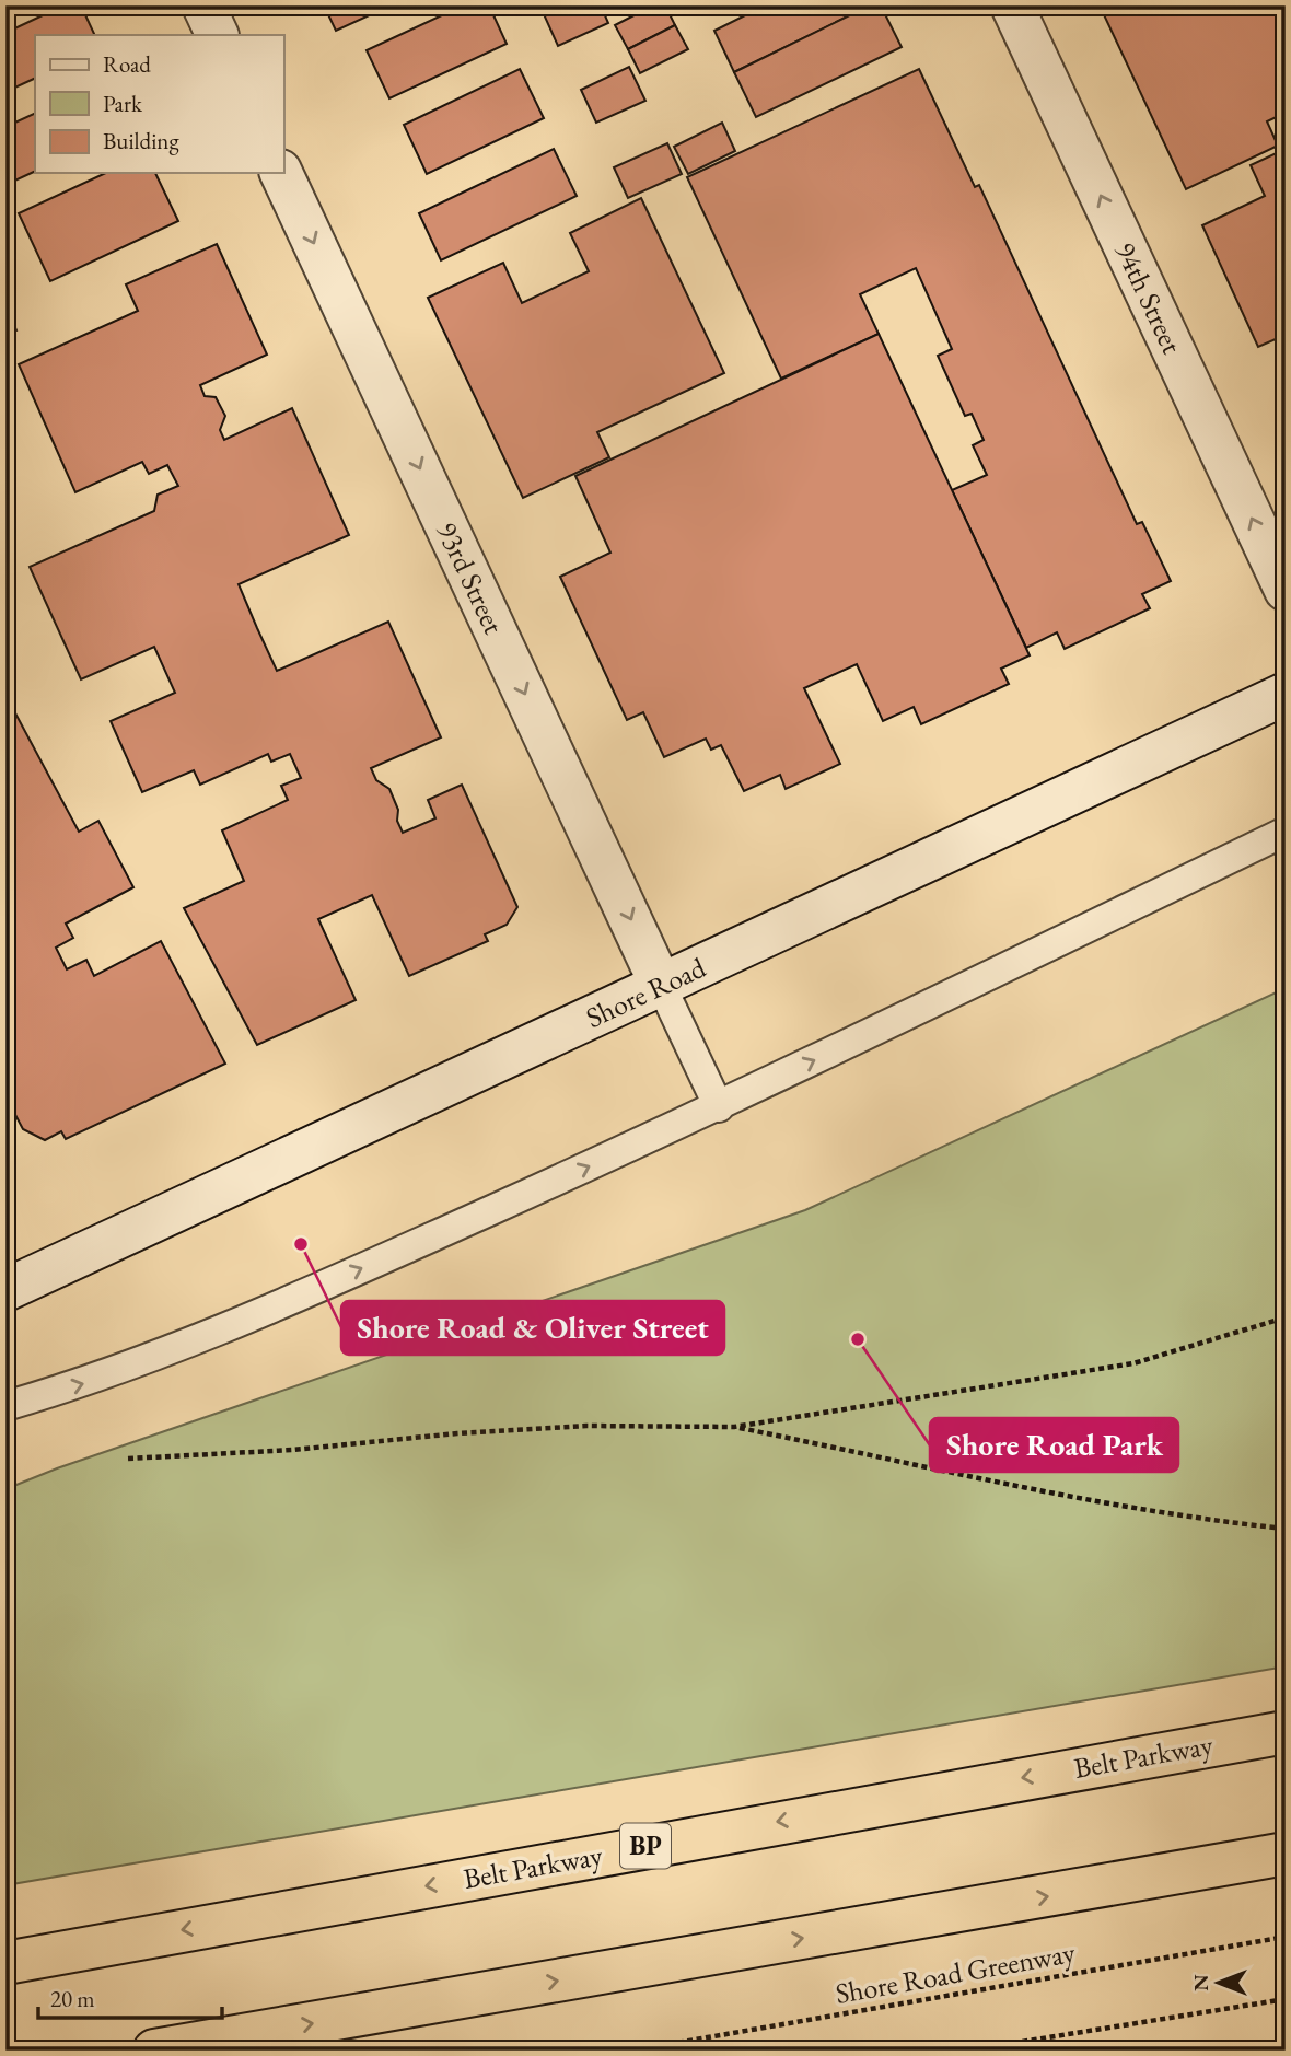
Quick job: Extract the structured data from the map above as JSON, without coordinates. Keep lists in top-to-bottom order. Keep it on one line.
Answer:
{"streets":{"highway":["Belt Parkway","BP"],"street":["94th Street","93rd Street","Shore Road"],"path":["Shore Road Greenway"]},"crossings":[["93rd Street","Shore Road"]],"one_way":["94th Street","93rd Street"],"places":["Shore Road & Oliver Street","Shore Road Park"],"legend":["Road","Park","Building"],"scale_bar":"20 m","north":"left"}
